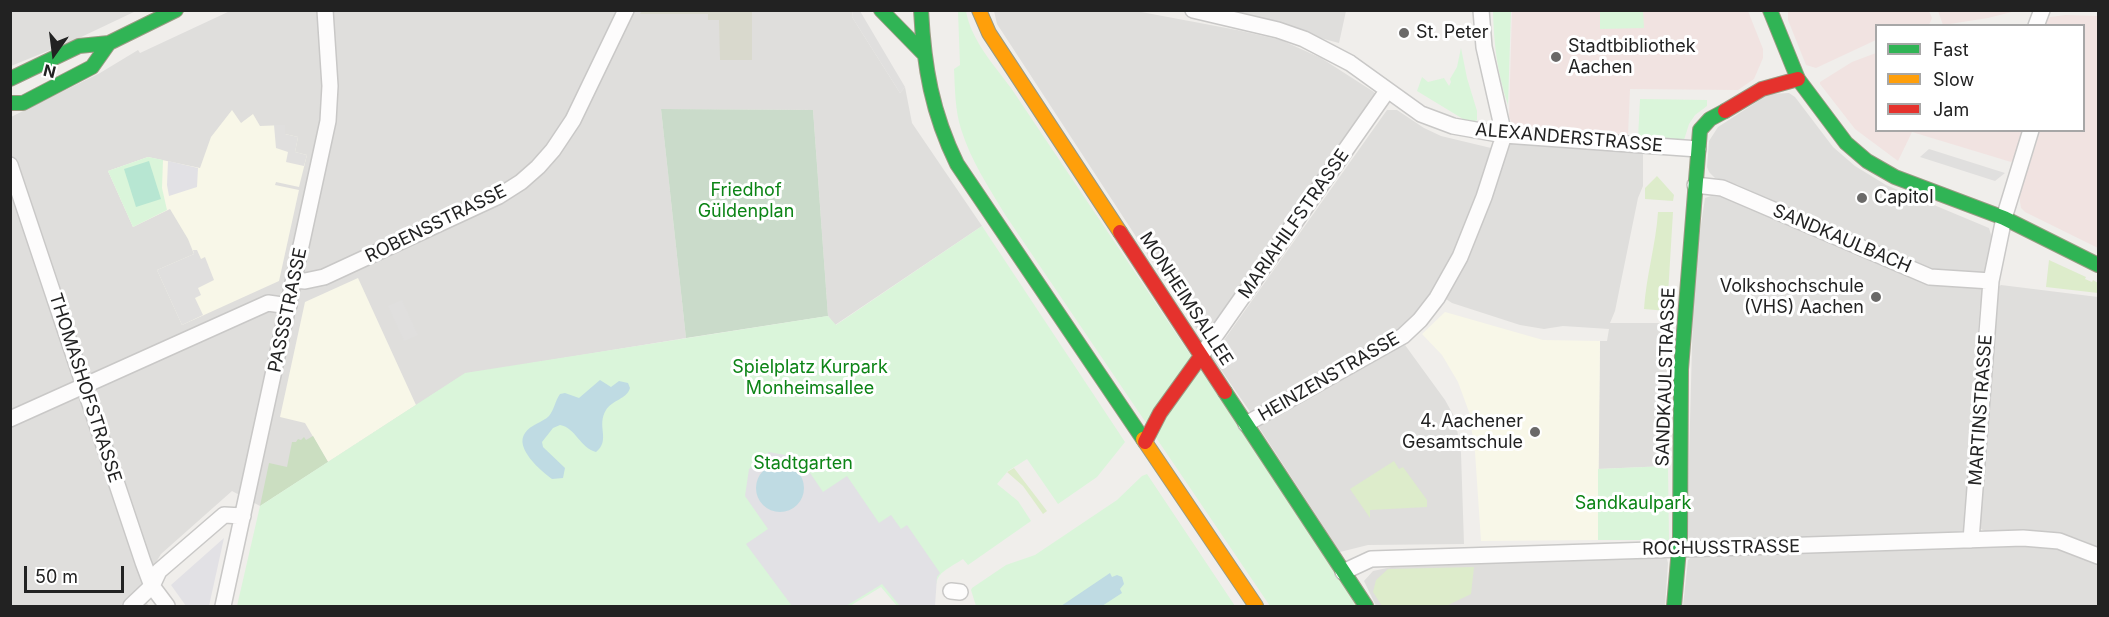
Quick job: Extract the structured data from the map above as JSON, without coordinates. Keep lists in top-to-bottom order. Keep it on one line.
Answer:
{"streets":{"main road":["MONHEIMSALLEE","SANDKAULSTRASSE"],"street":["ALEXANDERSTRASSE","ROBENSSTRASSE","MARIAHILFSTRASSE","SANDKAULBACH","PASSSTRASSE","HEINZENSTRASSE","THOMASHOFSTRASSE","MARTINSTRASSE","ROCHUSSTRASSE"]},"crossings":[["ALEXANDERSTRASSE","MARIAHILFSTRASSE"],["ALEXANDERSTRASSE","HEINZENSTRASSE"],["ALEXANDERSTRASSE","SANDKAULSTRASSE"],["ROBENSSTRASSE","PASSSTRASSE"],["MARIAHILFSTRASSE","MONHEIMSALLEE"],["SANDKAULBACH","SANDKAULSTRASSE"],["SANDKAULBACH","MARTINSTRASSE"],["MONHEIMSALLEE","HEINZENSTRASSE"],["MONHEIMSALLEE","ROCHUSSTRASSE"],["SANDKAULSTRASSE","ROCHUSSTRASSE"],["MARTINSTRASSE","ROCHUSSTRASSE"]],"parks":["Friedhof Güldenplan","Spielplatz Kurpark Monheimsallee","Stadtgarten","Sandkaulpark"],"places":["St. Peter","Stadtbibliothek Aachen","Capitol","Volkshochschule (VHS) Aachen","4. Aachener Gesamtschule"],"legend":["Fast","Slow","Jam"],"scale_bar":"50 m","north":"bottom"}
